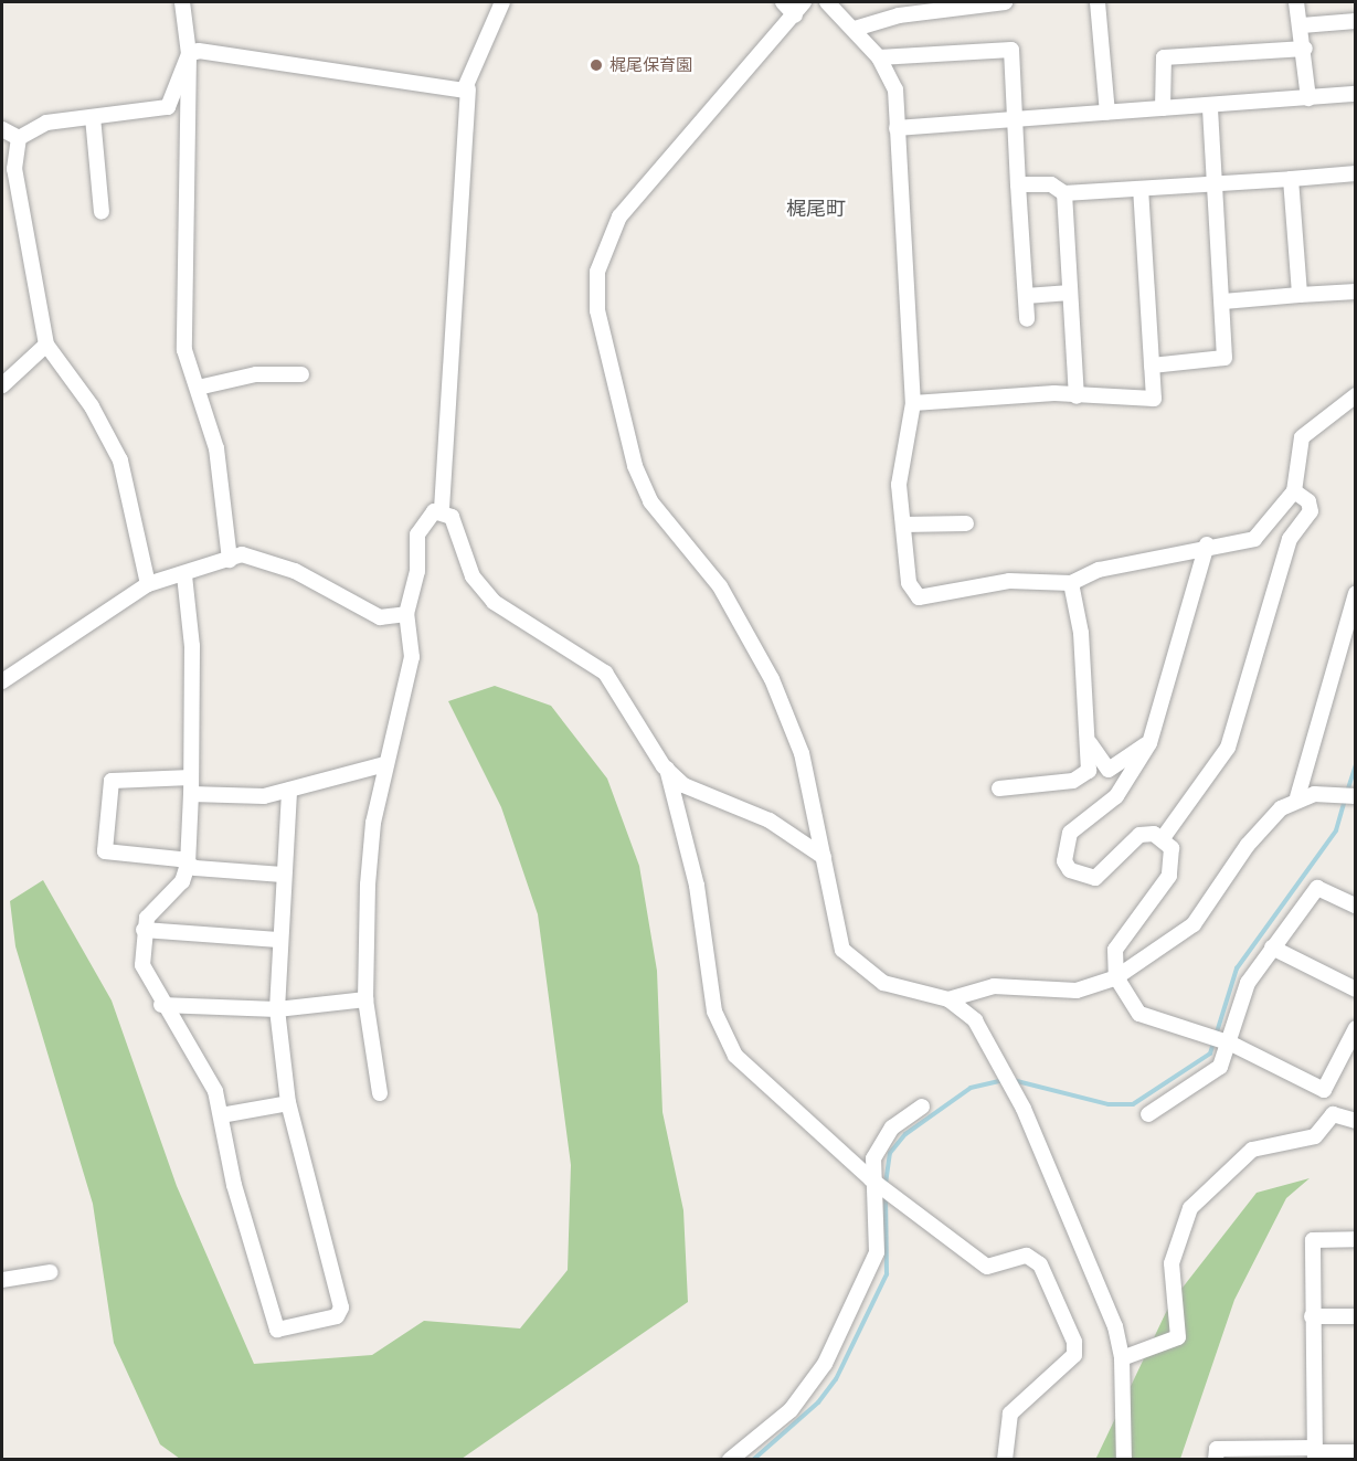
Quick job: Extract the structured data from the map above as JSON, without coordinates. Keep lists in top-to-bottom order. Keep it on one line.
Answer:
{"districts":["梶尾町"],"places":["梶尾保育園"]}
